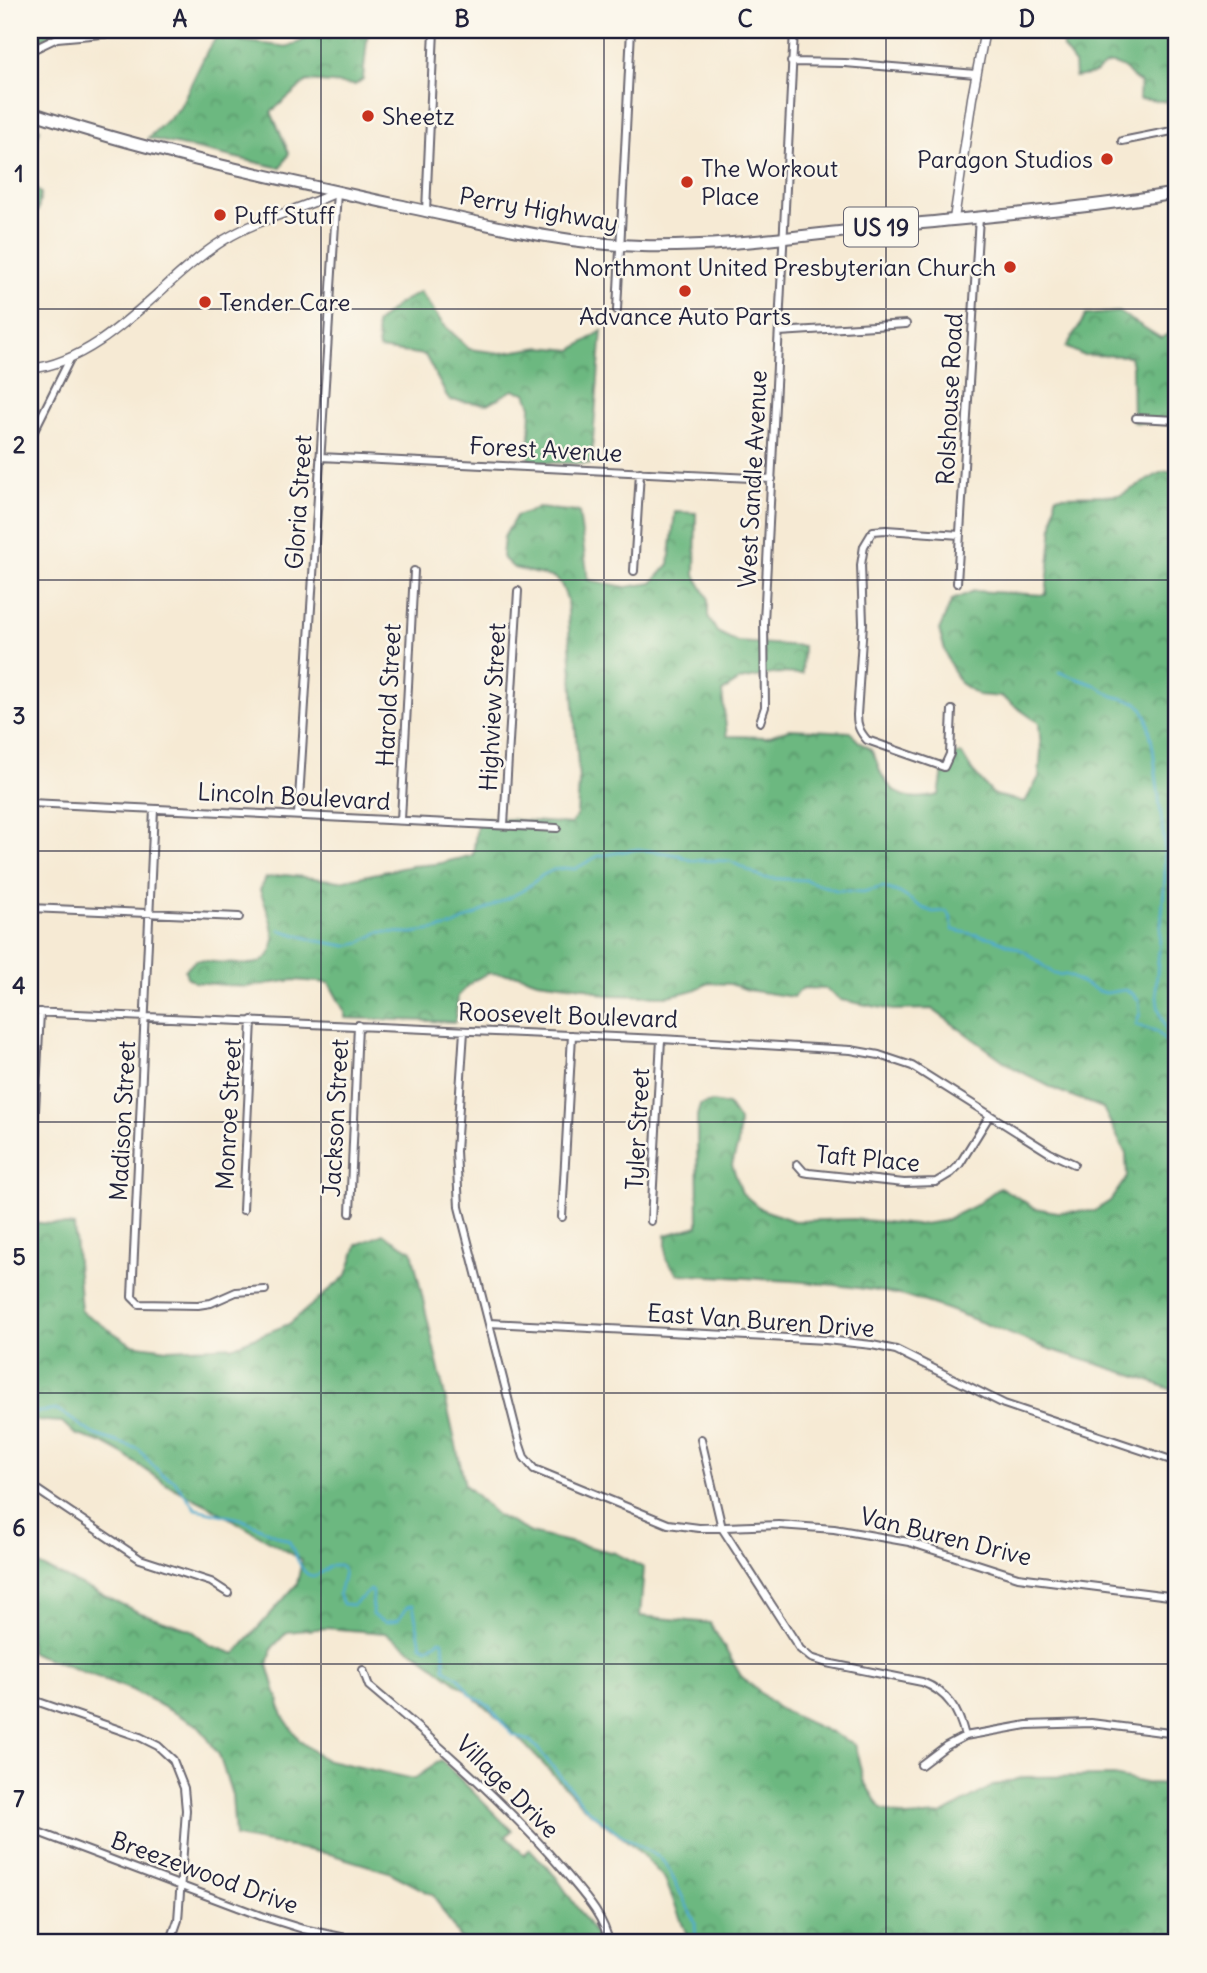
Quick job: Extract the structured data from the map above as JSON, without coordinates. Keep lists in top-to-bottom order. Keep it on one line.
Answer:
{"streets":{"main road":["Perry Highway","US 19"],"street":["Rolshouse Road","Forest Avenue","West Sandle Avenue","Gloria Street","Harold Street","Highview Street","Lincoln Boulevard","Roosevelt Boulevard","Monroe Street","Jackson Street","Madison Street","Tyler Street","Taft Place","East Van Buren Drive","Van Buren Drive","Village Drive","Breezewood Drive"]},"crossings":[["Perry Highway","Rolshouse Road"],["Perry Highway","West Sandle Avenue"],["Perry Highway","Gloria Street"],["Forest Avenue","West Sandle Avenue"],["Forest Avenue","Gloria Street"],["Gloria Street","Lincoln Boulevard"],["Harold Street","Lincoln Boulevard"],["Highview Street","Lincoln Boulevard"],["Lincoln Boulevard","Madison Street"],["Roosevelt Boulevard","Monroe Street"],["Roosevelt Boulevard","Jackson Street"],["Roosevelt Boulevard","Madison Street"],["Roosevelt Boulevard","Tyler Street"],["Roosevelt Boulevard","Taft Place"],["East Van Buren Drive","Van Buren Drive"]],"places":["Sheetz","Paragon Studios","The Workout Place","Puff Stuff","Northmont United Presbyterian Church","Advance Auto Parts","Tender Care"],"grid":{"columns":["A","B","C","D"],"rows":["1","2","3","4","5","6","7"]}}
